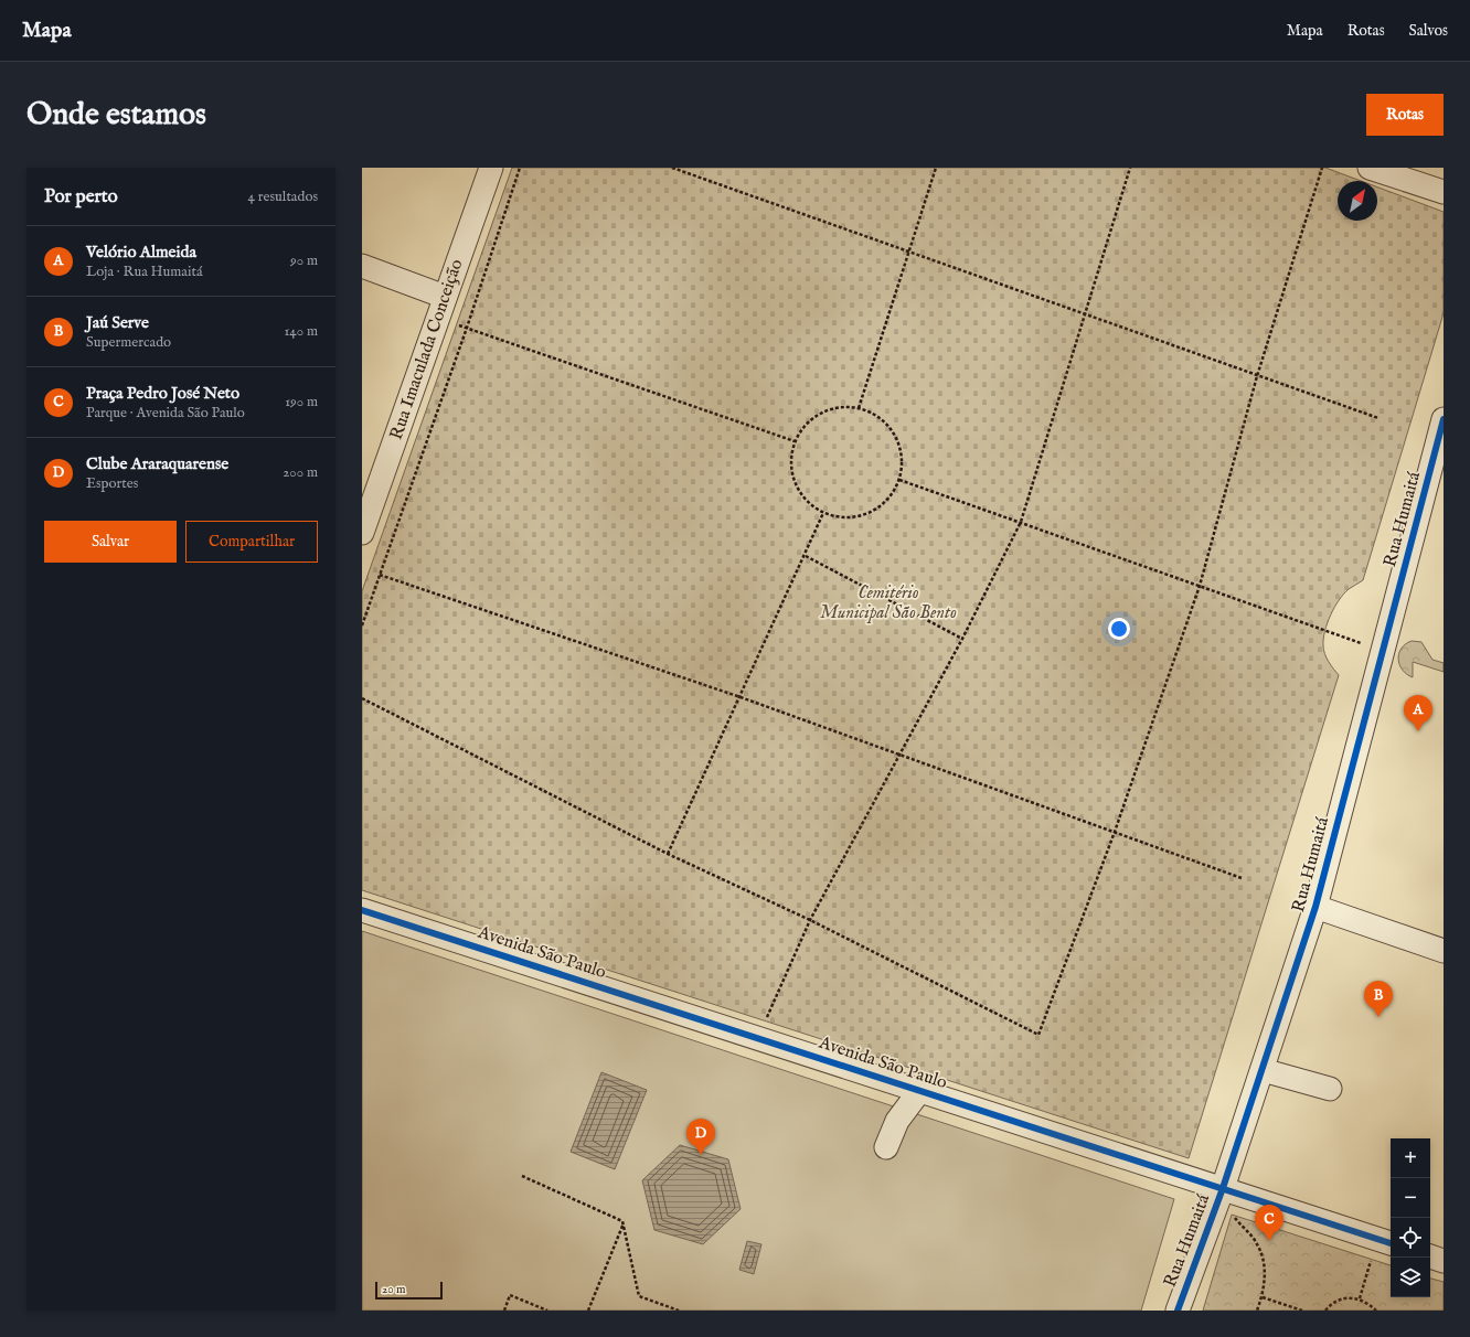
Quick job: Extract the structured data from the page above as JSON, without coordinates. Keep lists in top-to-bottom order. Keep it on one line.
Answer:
{"streets":{"street":["Rua Imaculada Conceição","Rua Humaitá","Avenida São Paulo"]},"crossings":[["Rua Humaitá","Avenida São Paulo"]],"parks":["Cemitério Municipal São Bento"],"scale_bar":"20 m","north":"top right","page":{"header":"Mapa","nav":["Mapa","Rotas","Salvos"],"buttons":["Rotas",["Salvar","Compartilhar"]],"title":"Onde estamos","heading":["Por perto","4 resultados"],"list":[{"mark":"A","name":"Velório Almeida","note":"Loja · Rua Humaitá","value":"90 m"},{"mark":"B","name":"Jaú Serve","note":"Supermercado","value":"140 m"},{"mark":"C","name":"Praça Pedro José Neto","note":"Parque · Avenida São Paulo","value":"190 m"},{"mark":"D","name":"Clube Araraquarense","note":"Esportes","value":"200 m"}],"pins":["A","B","D","C"],"map_buttons":["+","−"],"scale":"20 m"}}
